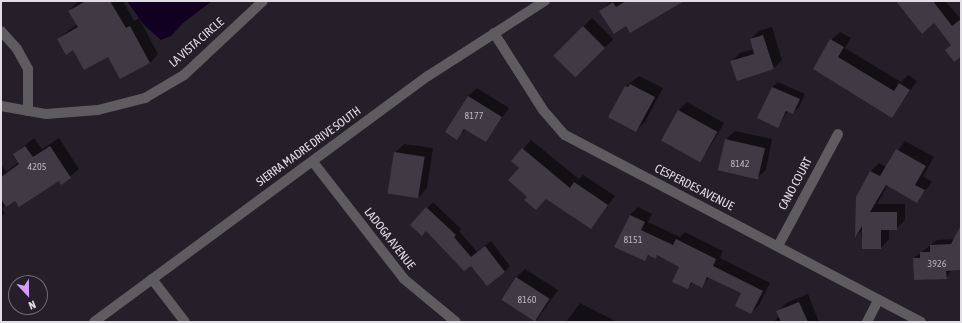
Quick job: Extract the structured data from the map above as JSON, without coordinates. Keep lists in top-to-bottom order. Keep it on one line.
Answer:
{"streets":{"street":["LA VISTA CIRCLE","SIERRA MADRE DRIVE SOUTH","CANO COURT","CESPERDES AVENUE","LADOGA AVENUE"]},"crossings":[["SIERRA MADRE DRIVE SOUTH","CESPERDES AVENUE"],["SIERRA MADRE DRIVE SOUTH","LADOGA AVENUE"],["CANO COURT","CESPERDES AVENUE"]],"house_numbers":["8177","8142","4205","8151","3926","8160"],"north":"bottom"}
